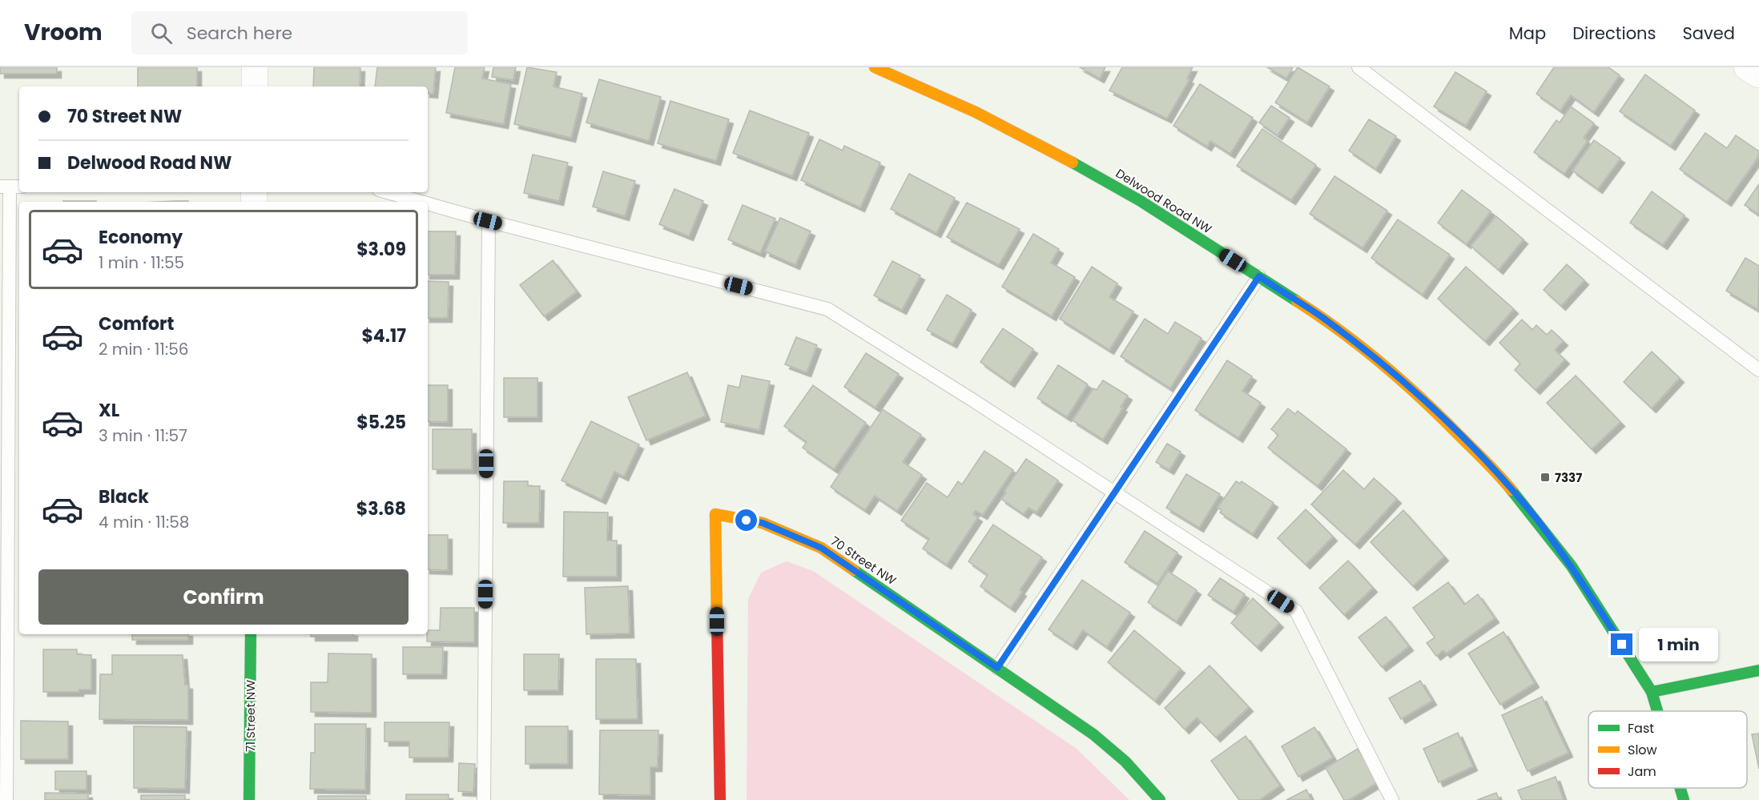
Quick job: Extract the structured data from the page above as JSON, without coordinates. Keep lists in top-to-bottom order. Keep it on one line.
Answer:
{"streets":{"street":["Delwood Road NW","70 Street NW","71 Street NW"]},"places":{"transit":["7337"]},"legend":["Fast","Slow","Jam"],"page":{"header":"Vroom","search":"Search here","nav":["Map","Directions","Saved"],"banner":["70 Street NW","Delwood Road NW"],"list":[{"name":"Economy","note":"1 min · 11:55","value":"$3.09"},{"name":"Comfort","note":"2 min · 11:56","value":"$4.17"},{"name":"XL","note":"3 min · 11:57","value":"$5.25"},{"name":"Black","note":"4 min · 11:58","value":"$3.68"}],"buttons":"Confirm","bubble":"1 min"}}
